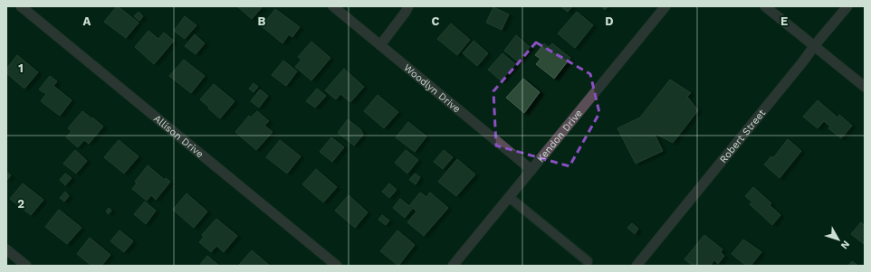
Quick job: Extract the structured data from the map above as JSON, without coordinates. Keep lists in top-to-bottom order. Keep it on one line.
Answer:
{"streets":{"street":["Woodlyn Drive","Allison Drive","Kendon Drive","Robert Street"]},"crossings":[["Woodlyn Drive","Kendon Drive"]],"north":"bottom right","grid":{"columns":["A","B","C","D","E"],"rows":["1","2"]}}
